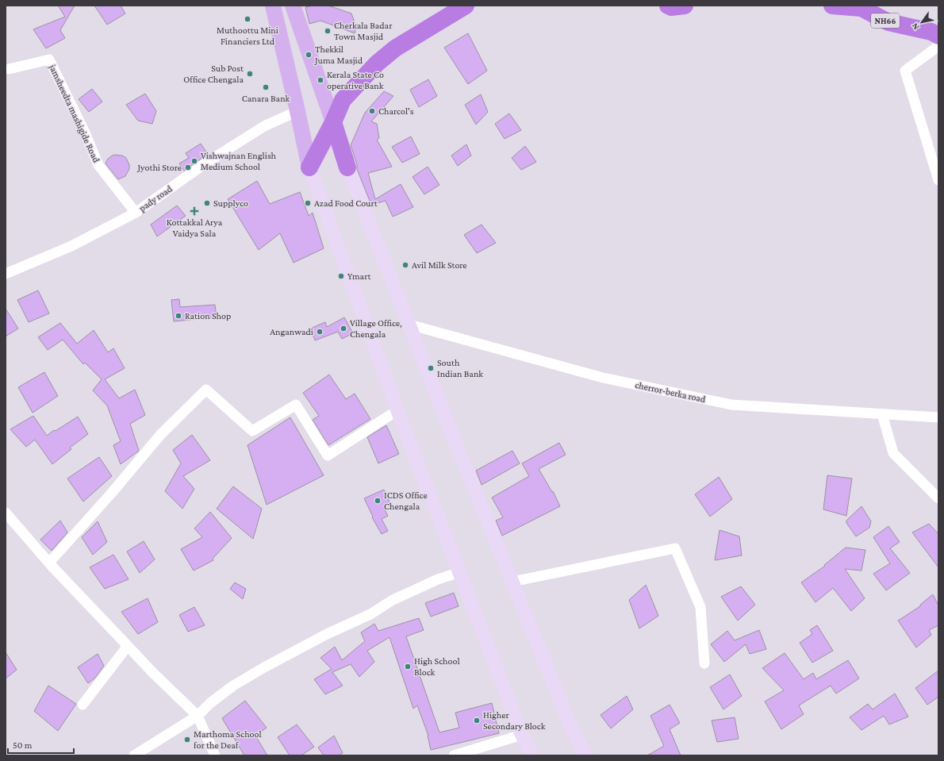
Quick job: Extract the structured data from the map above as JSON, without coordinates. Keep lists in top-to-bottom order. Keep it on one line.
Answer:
{"streets":{"highway":["NH66"],"street":["jamsheedta mashigide Road","pady road","cherror-berka road"]},"crossings":[["jamsheedta mashigide Road","pady road"]],"places":{"other":["Muthoottu Mini Financiers Ltd","Cherkala Badar Town Masjid","Thekkil Juma Masjid","Sub Post Office Chengala","Kerala State Co operative Bank","Canara Bank","Charcol's","Vishwajnan English Medium School","Jyothi Store","Supplyco","Azad Food Court","Avil Milk Store","Ymart","Ration Shop","Village Office, Chengala","Anganwadi","South Indian Bank","ICDS Office Chengala","High School Block","Higher Secondary Block","Marthoma School for the Deaf"],"health":["Kottakkal Arya Vaidya Sala"]},"scale_bar":"50 m","north":"bottom left"}
